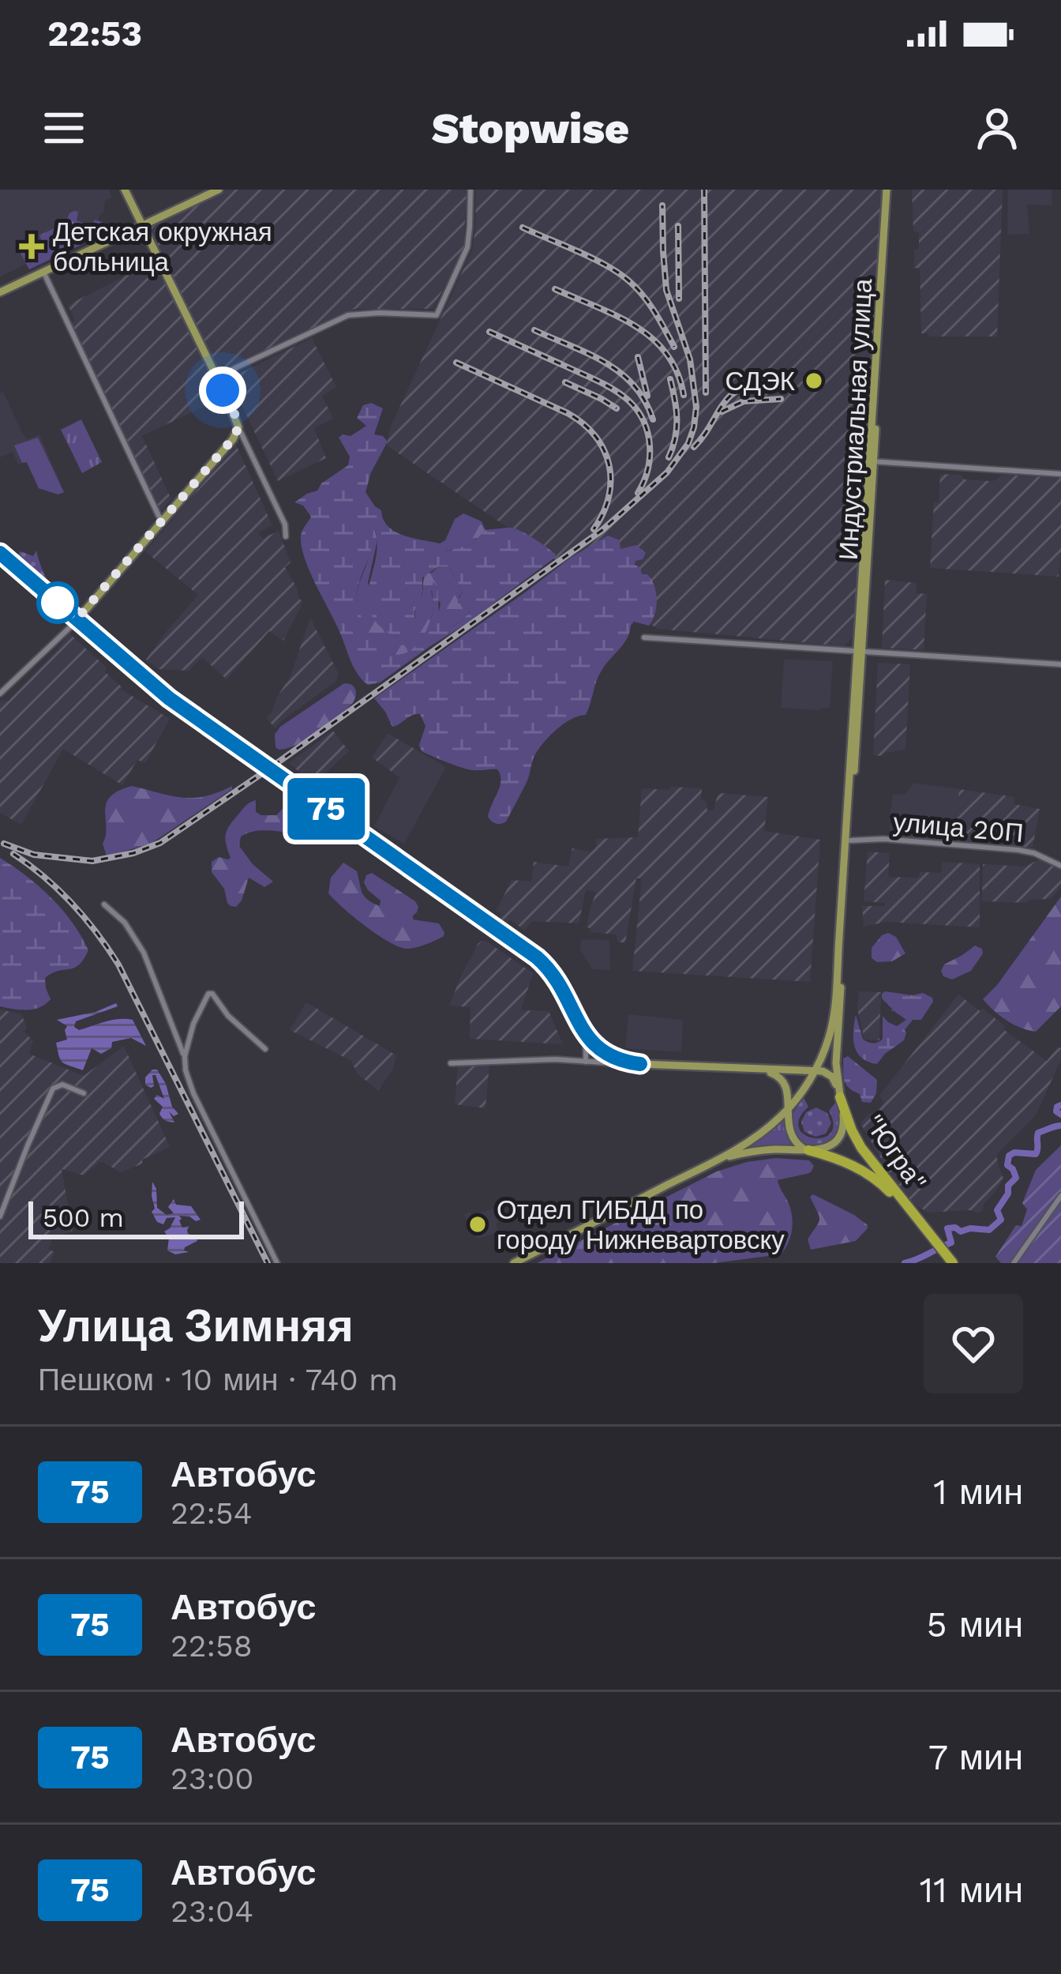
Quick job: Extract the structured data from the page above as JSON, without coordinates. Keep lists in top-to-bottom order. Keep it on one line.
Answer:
{"streets":{"highway":["\"Югра\""],"main road":["Индустриальная улица"],"street":["улица 20П"]},"crossings":[["Индустриальная улица","улица 20П"],["Индустриальная улица","\"Югра\""]],"places":{"health":["Детская окружная больница"],"other":["СДЭК","Отдел ГИБДД по городу Нижневартовску"]},"lines":["bus line 75"],"scale_bar":"500 m","page":{"status":"22:53","header":"Stopwise","on_map":"75","scale":"500 m","heading":["Улица Зимняя","Пешком · 10 мин · 740 m"],"list":[{"mark":"75","name":"Автобус","note":"22:54","value":"1 мин"},{"mark":"75","name":"Автобус","note":"22:58","value":"5 мин"},{"mark":"75","name":"Автобус","note":"23:00","value":"7 мин"},{"mark":"75","name":"Автобус","note":"23:04","value":"11 мин"}]}}
